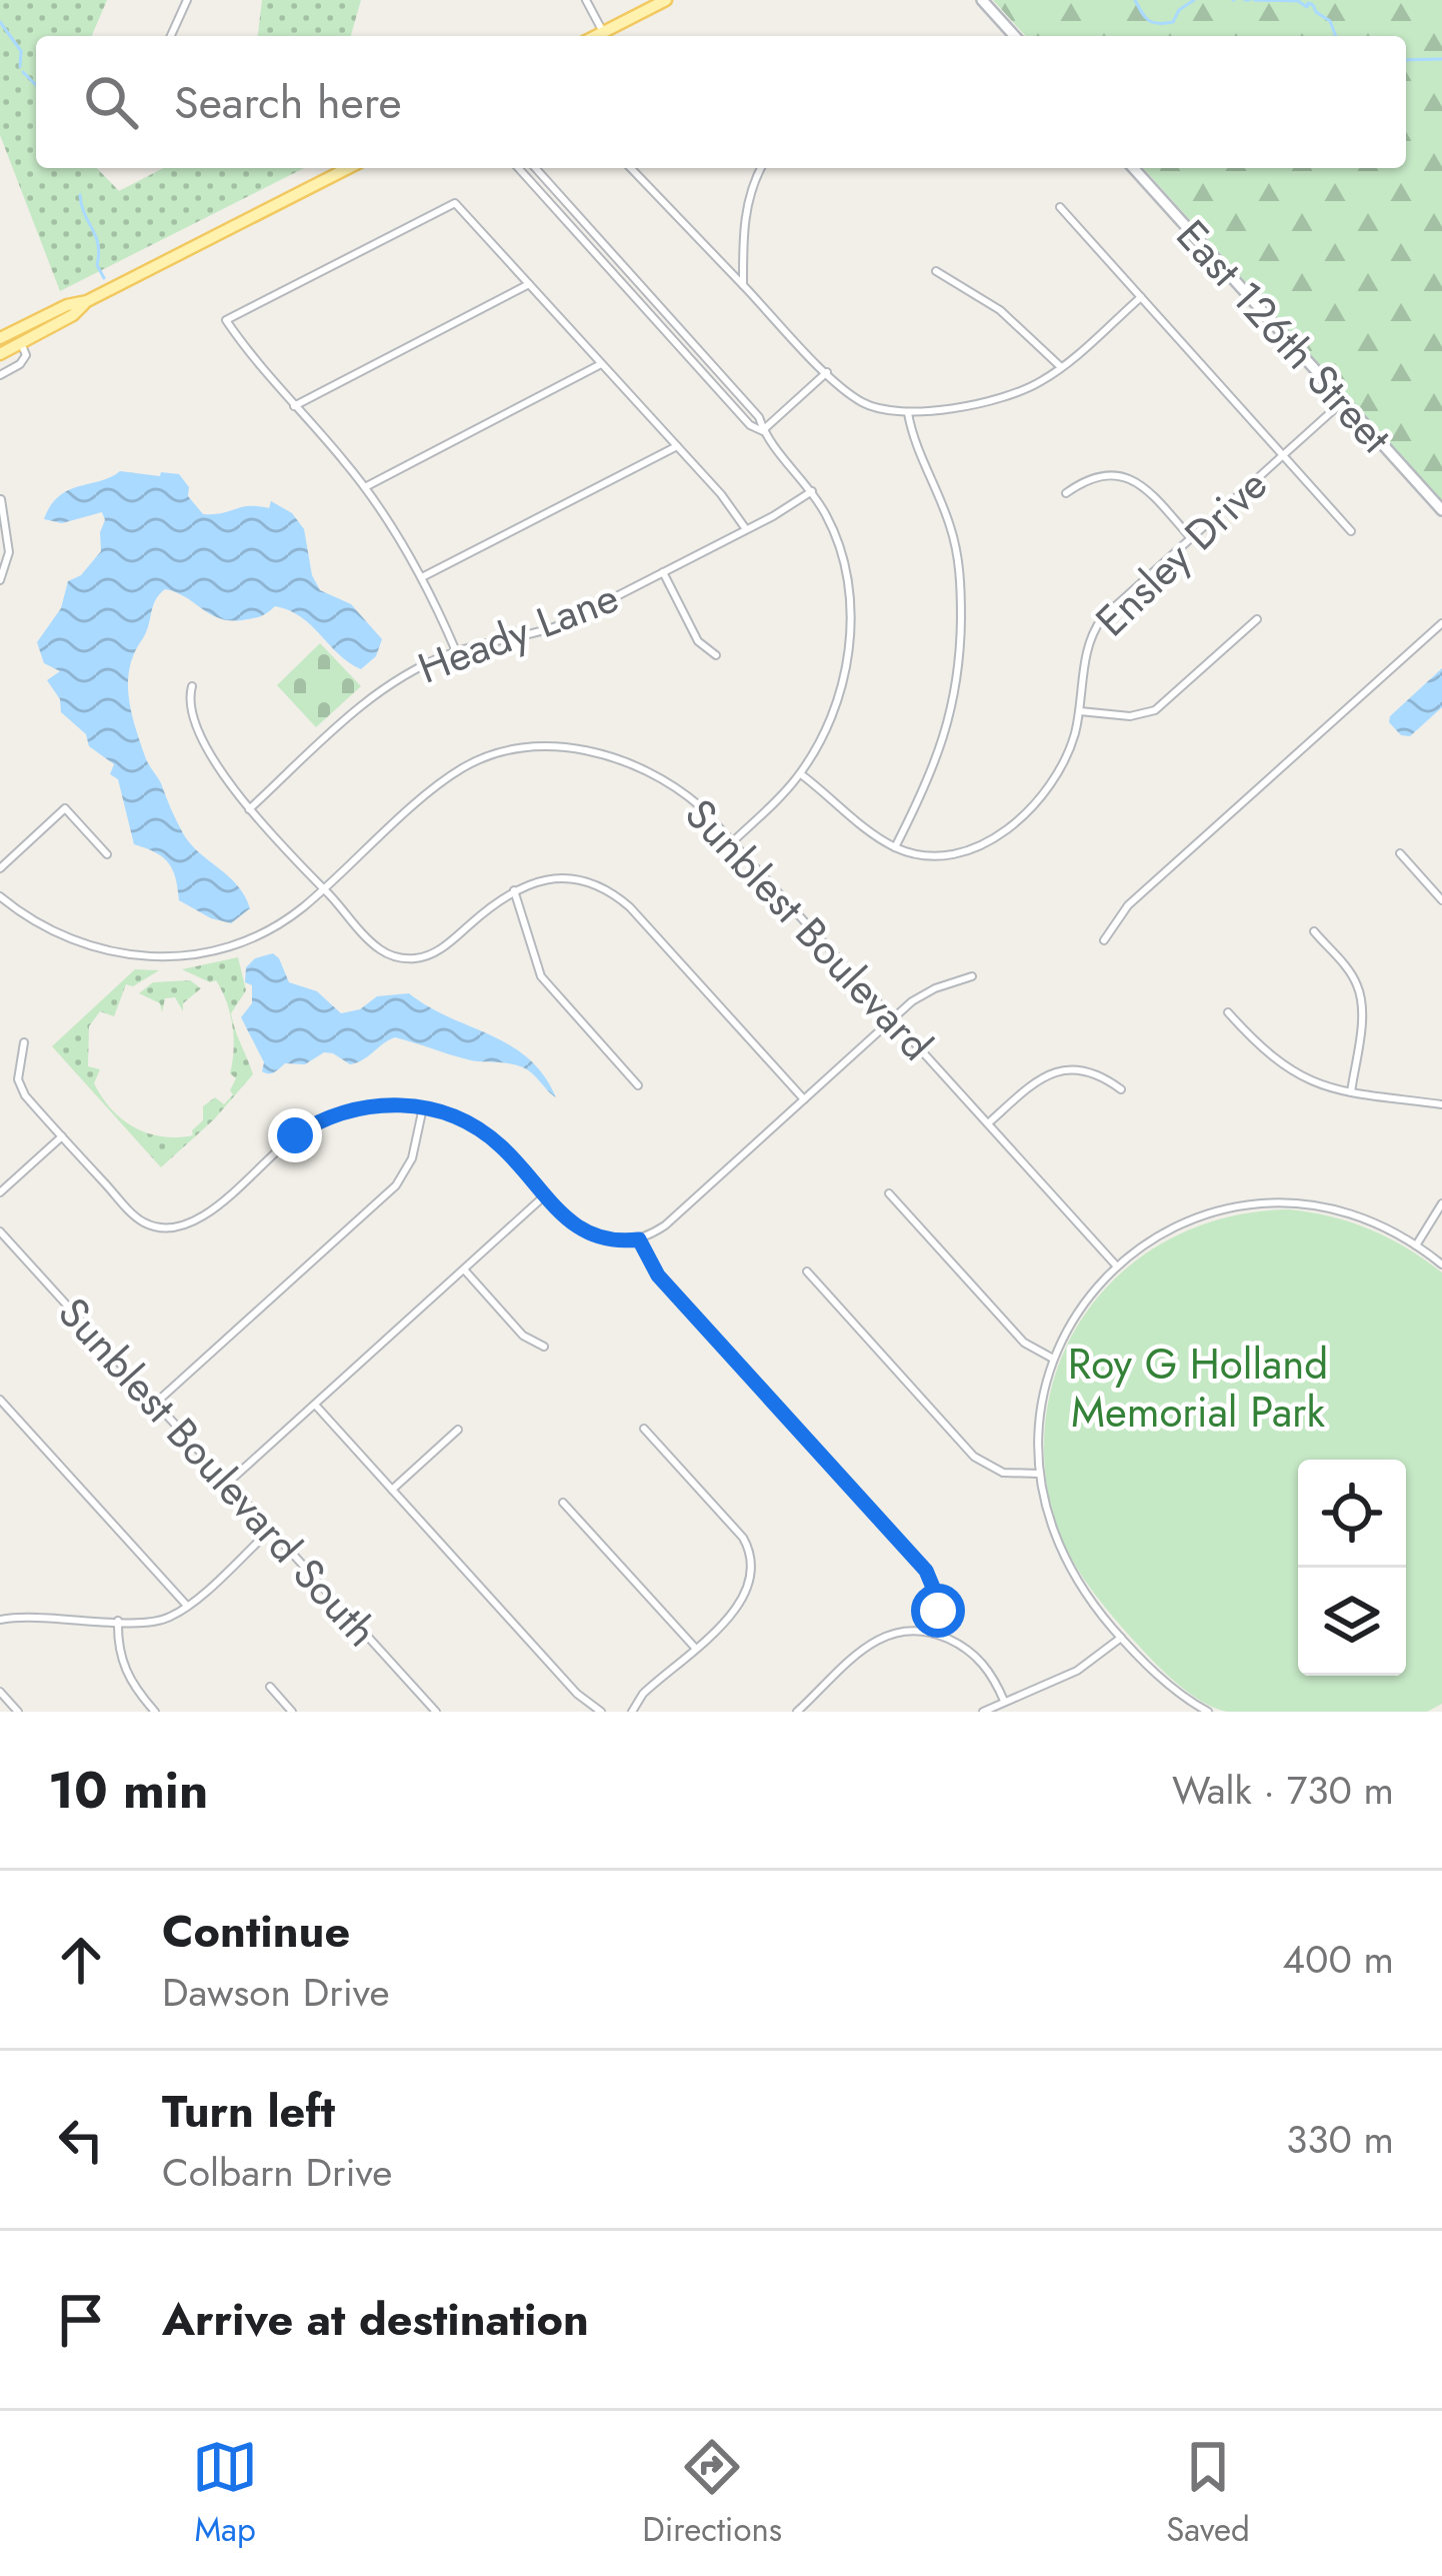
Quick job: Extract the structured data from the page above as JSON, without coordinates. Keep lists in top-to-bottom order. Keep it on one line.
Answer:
{"streets":{"main road":["East 126th Street"],"street":["Ensley Drive","Heady Lane","Sunblest Boulevard","Sunblest Boulevard South"]},"crossings":[["East 126th Street","Ensley Drive"]],"parks":["Roy G Holland Memorial Park"],"page":{"search":"Search here","heading":["10 min","Walk · 730 m"],"list":[["Continue","Dawson Drive","400 m"],["Turn left","Colbarn Drive","330 m"],"Arrive at destination"],"nav":["Map","Directions","Saved"]}}
